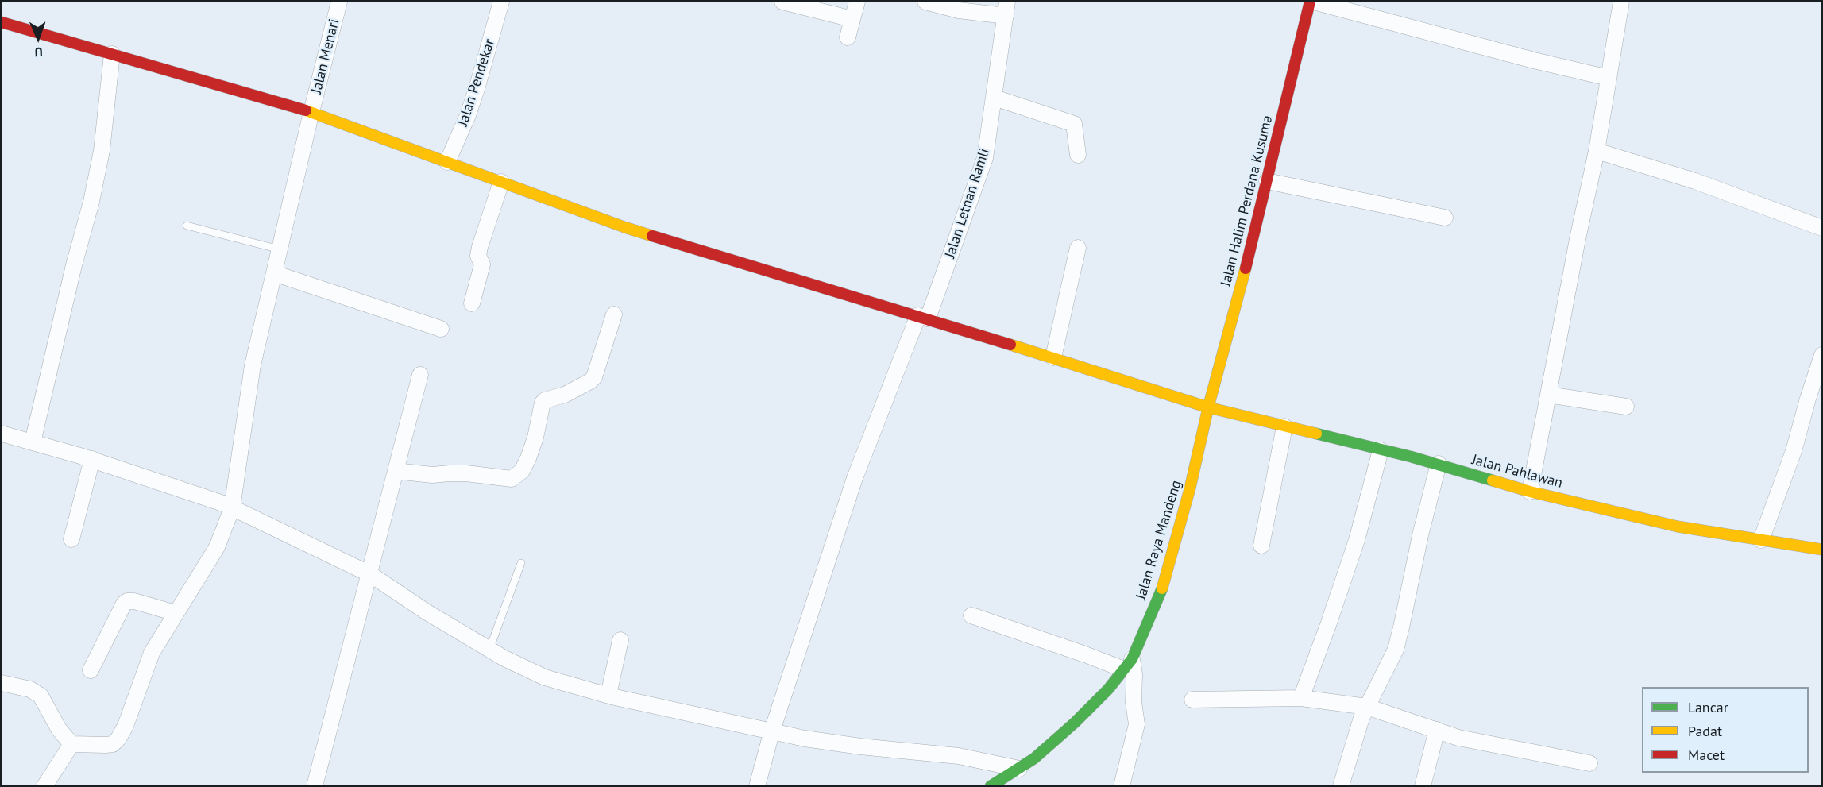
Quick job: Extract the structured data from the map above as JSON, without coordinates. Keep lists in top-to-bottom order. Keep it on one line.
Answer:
{"streets":{"main road":["Jalan Halim Perdana Kusuma","Jalan Pahlawan","Jalan Raya Mandeng"],"street":["Jalan Menari","Jalan Pendekar","Jalan Letnan Ramli"]},"crossings":[["Jalan Menari","Jalan Pahlawan"],["Jalan Pendekar","Jalan Pahlawan"],["Jalan Halim Perdana Kusuma","Jalan Pahlawan"],["Jalan Halim Perdana Kusuma","Jalan Raya Mandeng"],["Jalan Letnan Ramli","Jalan Pahlawan"],["Jalan Pahlawan","Jalan Raya Mandeng"]],"legend":["Lancar","Padat","Macet"],"north":"bottom"}
